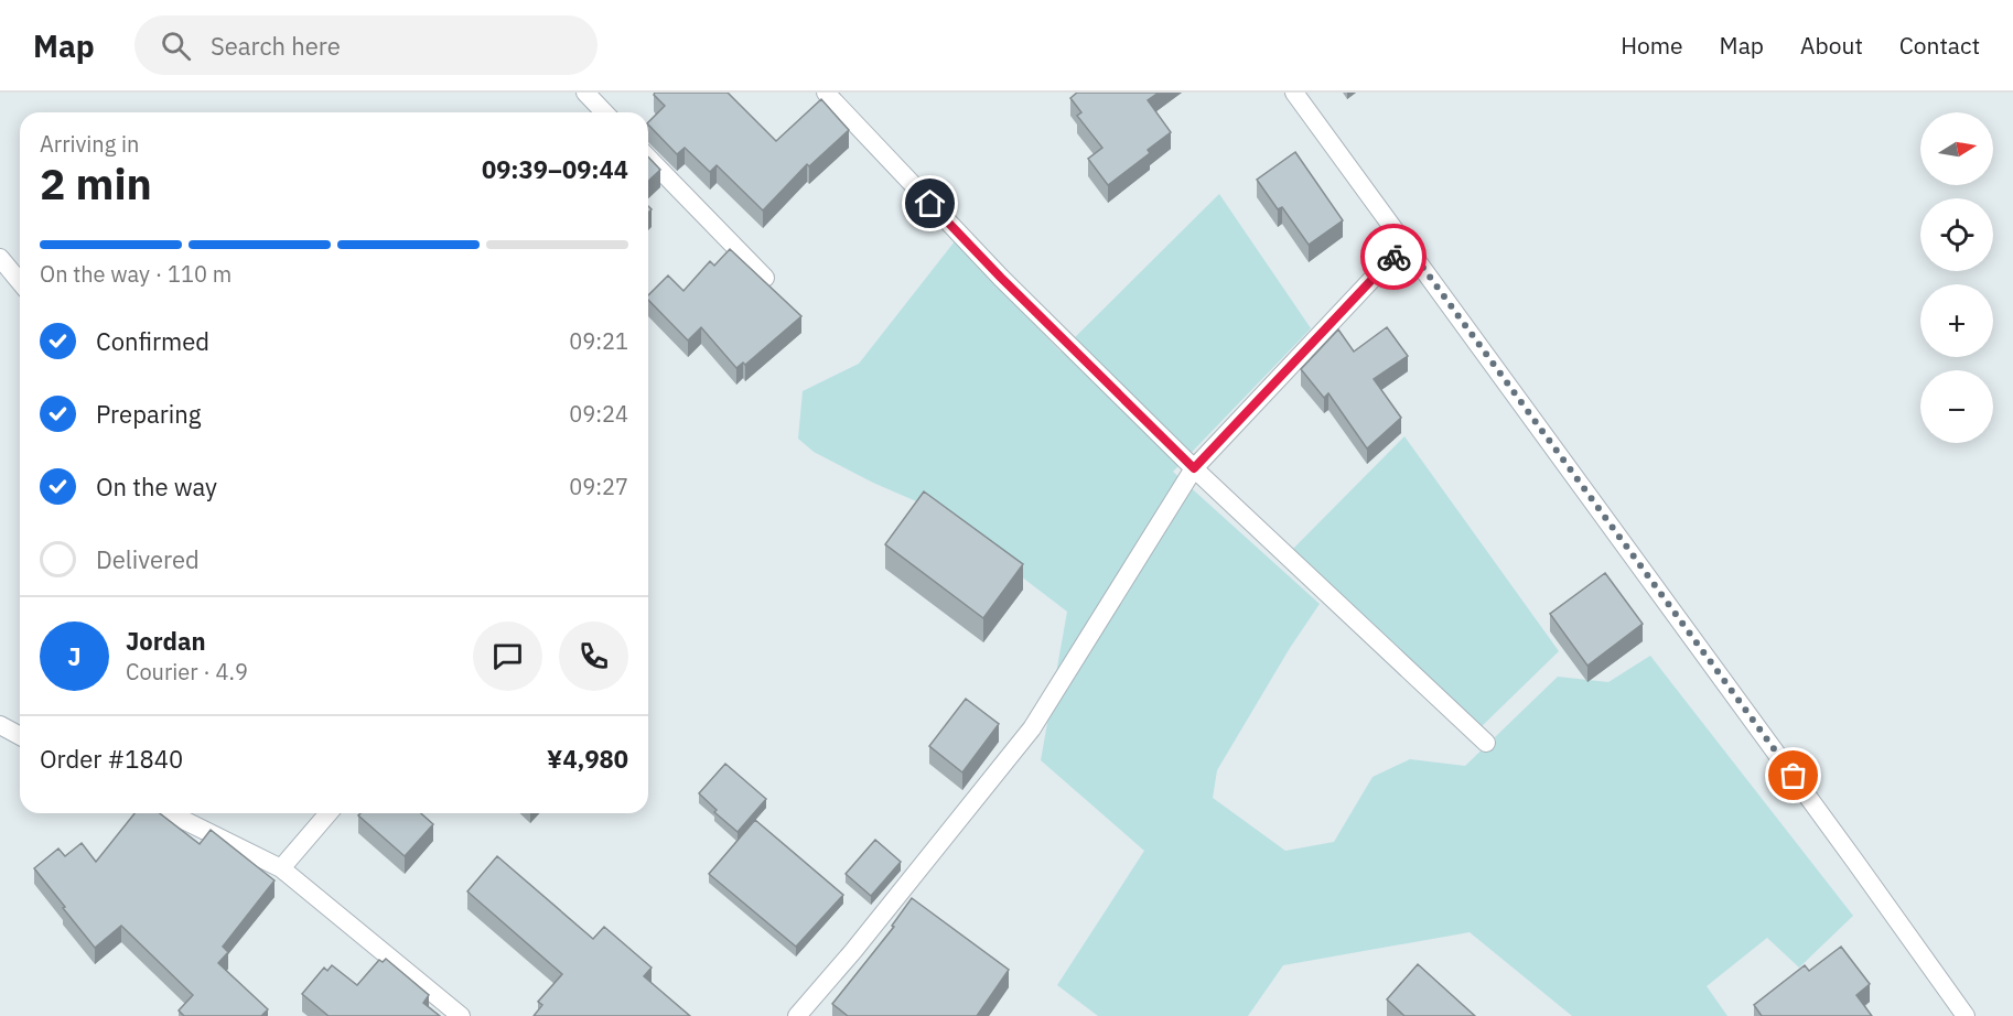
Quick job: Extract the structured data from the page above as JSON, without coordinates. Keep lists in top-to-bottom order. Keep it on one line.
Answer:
{"north":"right","page":{"header":"Map","search":"Search here","nav":["Home","Map","About","Contact"],"map_buttons":["+","−"],"heading":["2 min","Arriving in","09:39–09:44"],"panel":["Jordan","Courier · 4.9","Order #1840","¥4,980"],"bar":"On the way · 110 m","list":[["Confirmed","09:21"],["Preparing","09:24"],["On the way","09:27"],"Delivered"],"round":"J"}}
